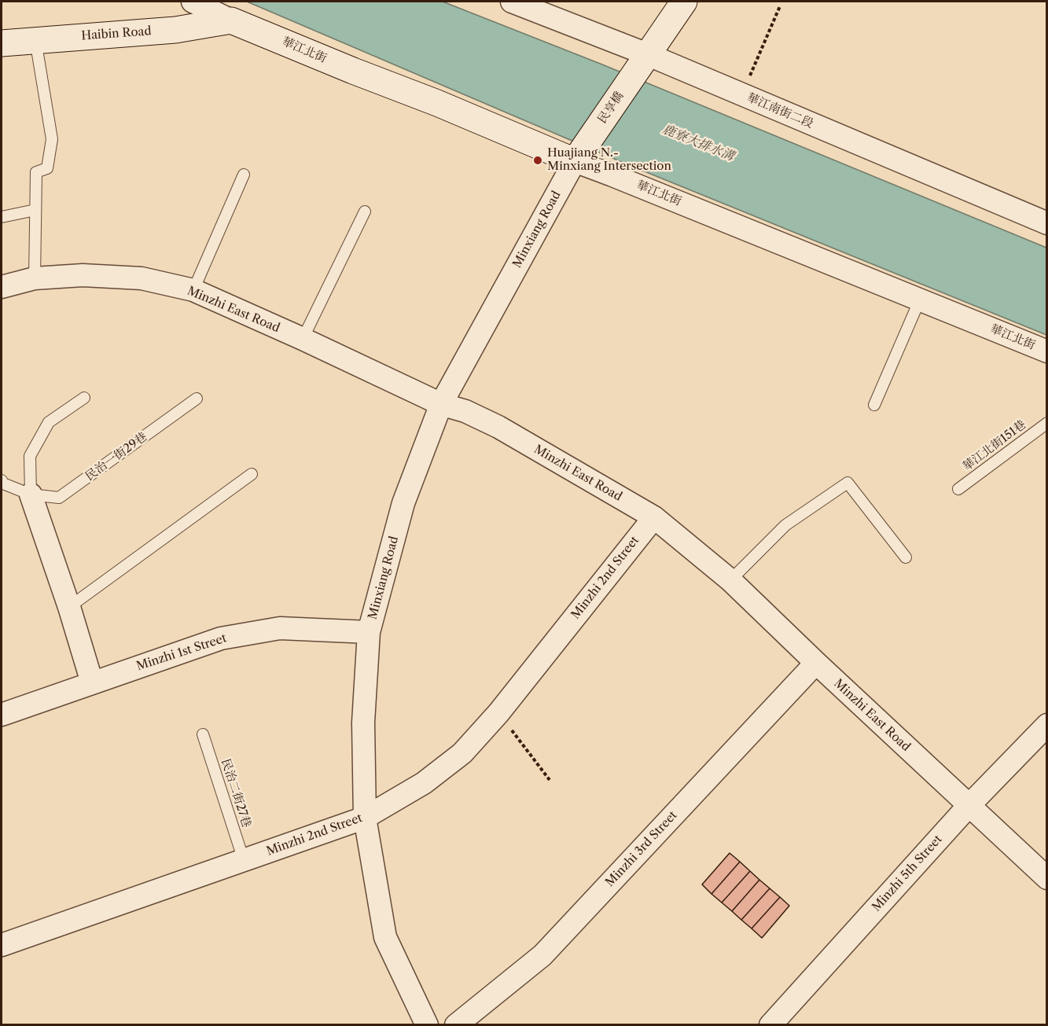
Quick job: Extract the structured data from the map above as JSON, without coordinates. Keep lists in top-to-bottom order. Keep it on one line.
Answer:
{"streets":{"street":["Haibin Road","華江北街","民享橋","華江南街二段","Minxiang Road","Minzhi East Road","Minzhi 2nd Street","Minzhi 1st Street","Minzhi 3rd Street","Minzhi 5th Street"],"lane":["華江北街151巷","民治一街29巷","民治二街27巷"]},"crossings":[["Haibin Road","華江北街"],["華江北街","民享橋"],["華江北街","Minxiang Road"],["民享橋","華江南街二段"],["民享橋","Minxiang Road"],["Minxiang Road","Minzhi East Road"],["Minxiang Road","Minzhi 2nd Street"],["Minxiang Road","Minzhi 1st Street"],["Minzhi East Road","Minzhi 2nd Street"],["Minzhi East Road","Minzhi 3rd Street"],["Minzhi East Road","Minzhi 5th Street"],["Minzhi 2nd Street","民治二街27巷"]],"water":["鹿寮大排水溝"],"places":["Huajiang N.- Minxiang Intersection"]}
